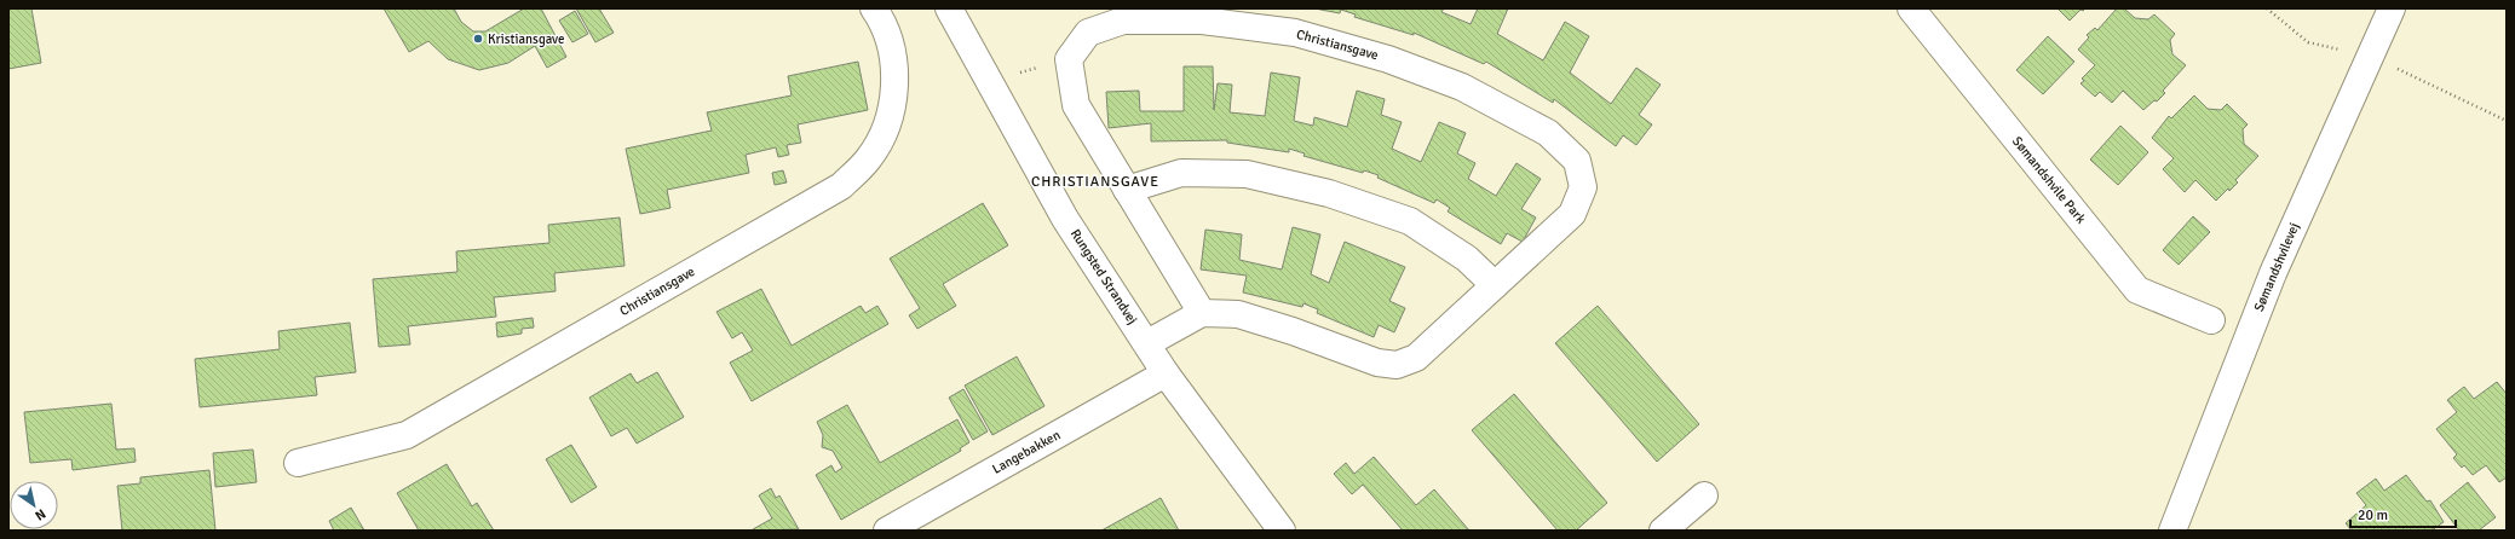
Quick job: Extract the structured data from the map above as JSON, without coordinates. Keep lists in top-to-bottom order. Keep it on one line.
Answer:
{"streets":{"street":["Christiansgave","Sømandshvile Park","Sømandshvilevej","Rungsted Strandvej","Langebakken"]},"crossings":[["Rungsted Strandvej","Langebakken"]],"districts":["CHRISTIANSGAVE"],"places":["Kristiansgave"],"scale_bar":"20 m","north":"bottom right"}
